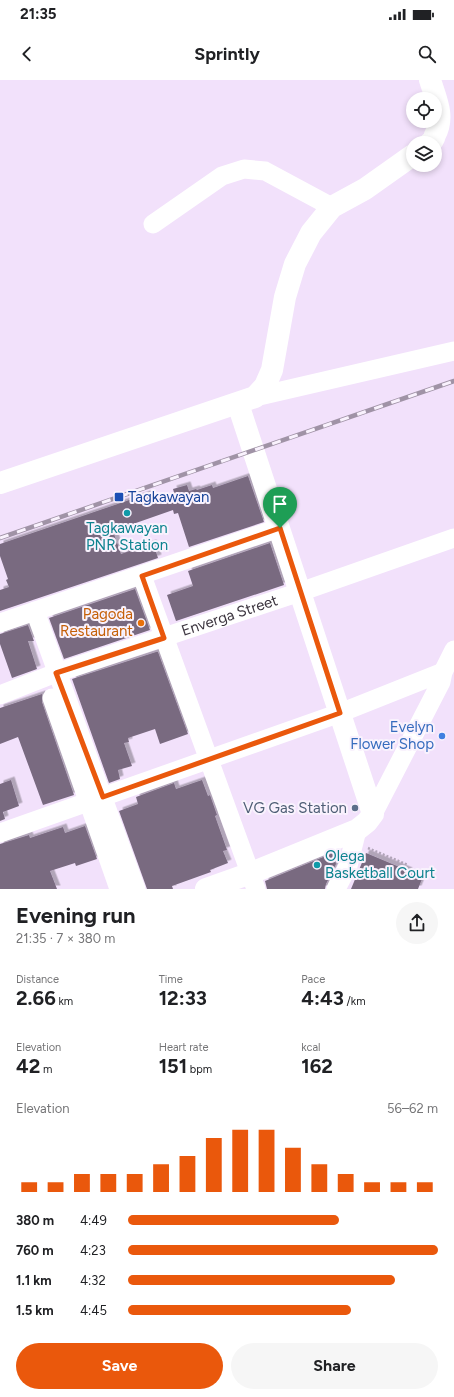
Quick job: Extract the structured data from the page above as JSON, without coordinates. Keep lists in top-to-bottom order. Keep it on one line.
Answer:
{"streets":{"street":["Enverga Street"]},"places":{"transit":["Tagkawayan"],"other":["Tagkawayan PNR Station","Pagoda Restaurant","Evelyn Flower Shop","VG Gas Station","Olega Basketball Court"]},"page":{"status":"21:35","header":"Sprintly","heading":["Evening run","21:35 · 7 × 380 m"],"stats":[["Distance","2.66 km"],["Time","12:33"],["Pace","4:43 /km"],["Elevation","42 m"],["Heart rate","151 bpm"],["kcal","162"]],"chart":["Elevation","56–62 m"],"list":[{"name":"380 m","note":"4:49"},{"name":"760 m","note":"4:23"},{"name":"1.1 km","note":"4:32"},{"name":"1.5 km","note":"4:45"}],"buttons":["Save","Share"]}}
